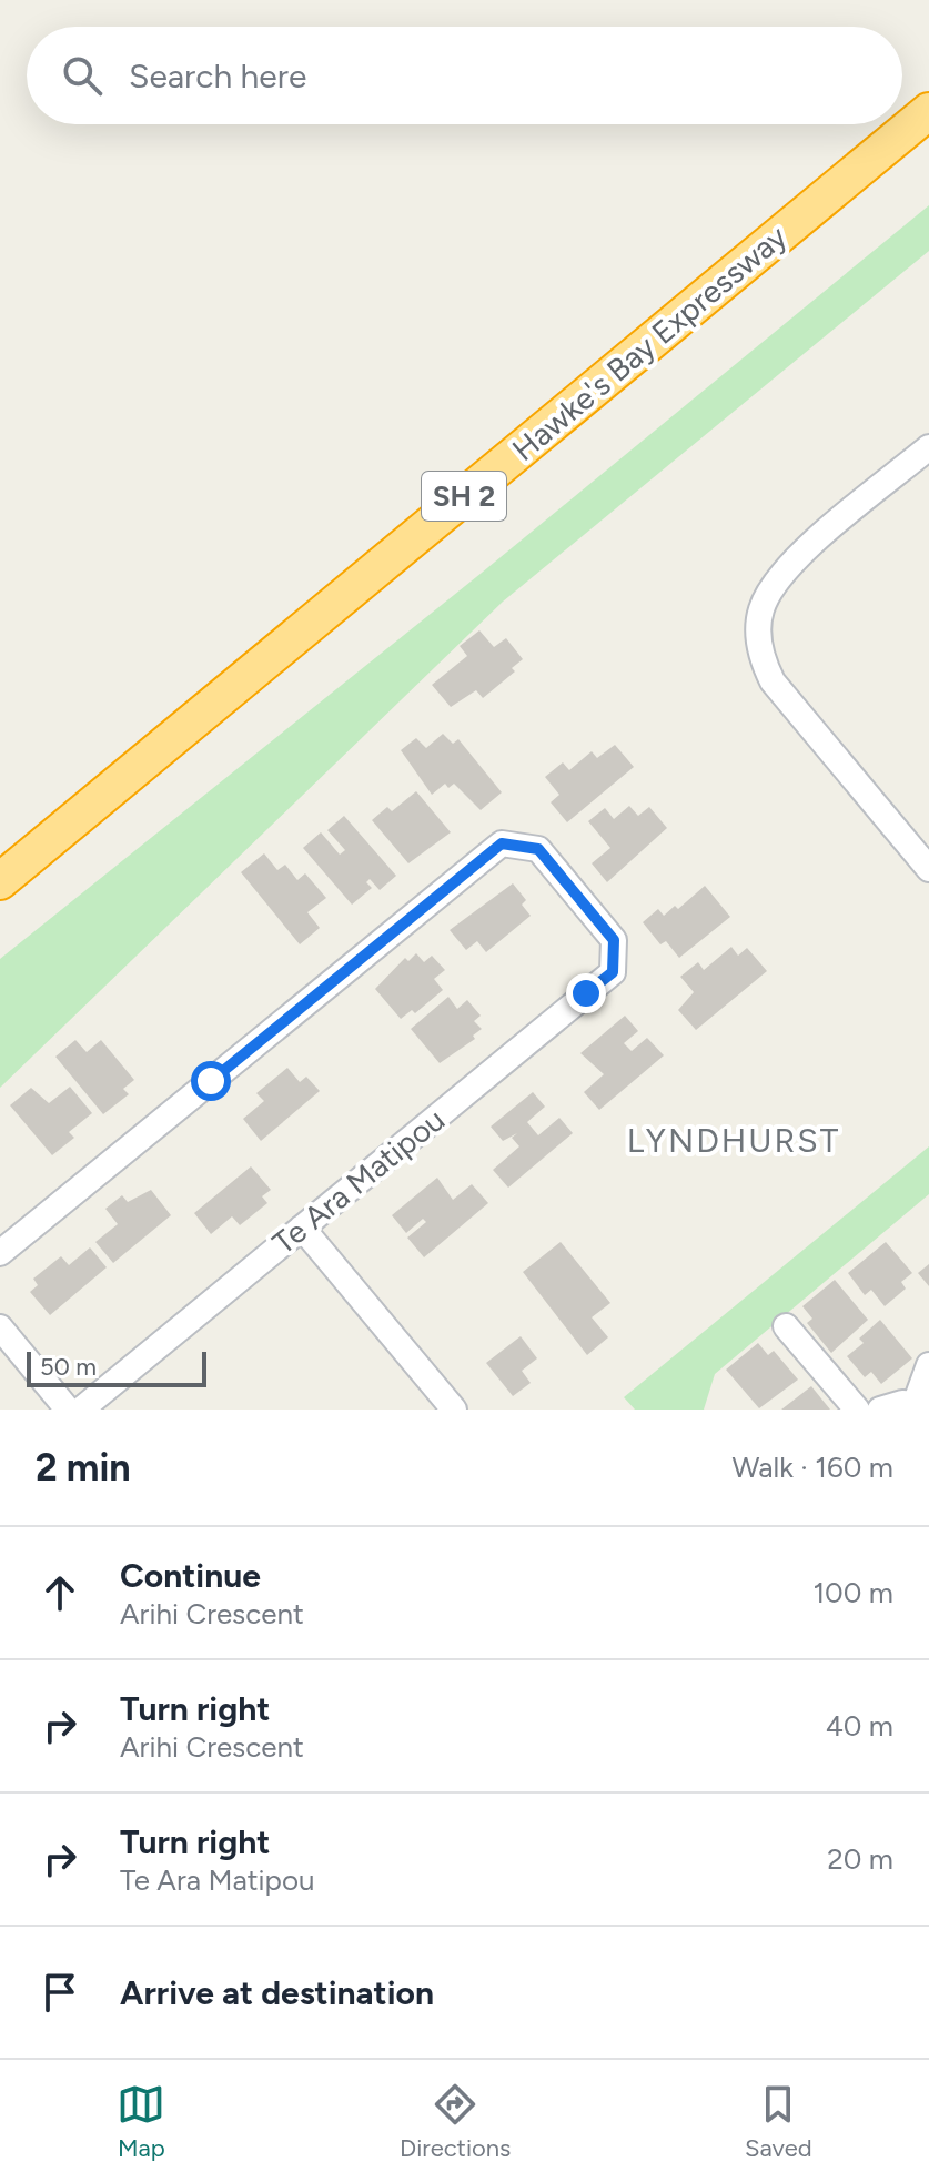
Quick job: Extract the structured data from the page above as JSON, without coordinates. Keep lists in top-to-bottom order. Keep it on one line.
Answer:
{"streets":{"highway":["Hawke's Bay Expressway","SH 2"],"street":["Te Ara Matipou"]},"districts":["LYNDHURST"],"scale_bar":"50 m","page":{"search":"Search here","scale":"50 m","heading":["2 min","Walk · 160 m"],"list":[["Continue","Arihi Crescent","100 m"],["Turn right","Arihi Crescent","40 m"],["Turn right","Te Ara Matipou","20 m"],"Arrive at destination"],"nav":["Map","Directions","Saved"]}}
